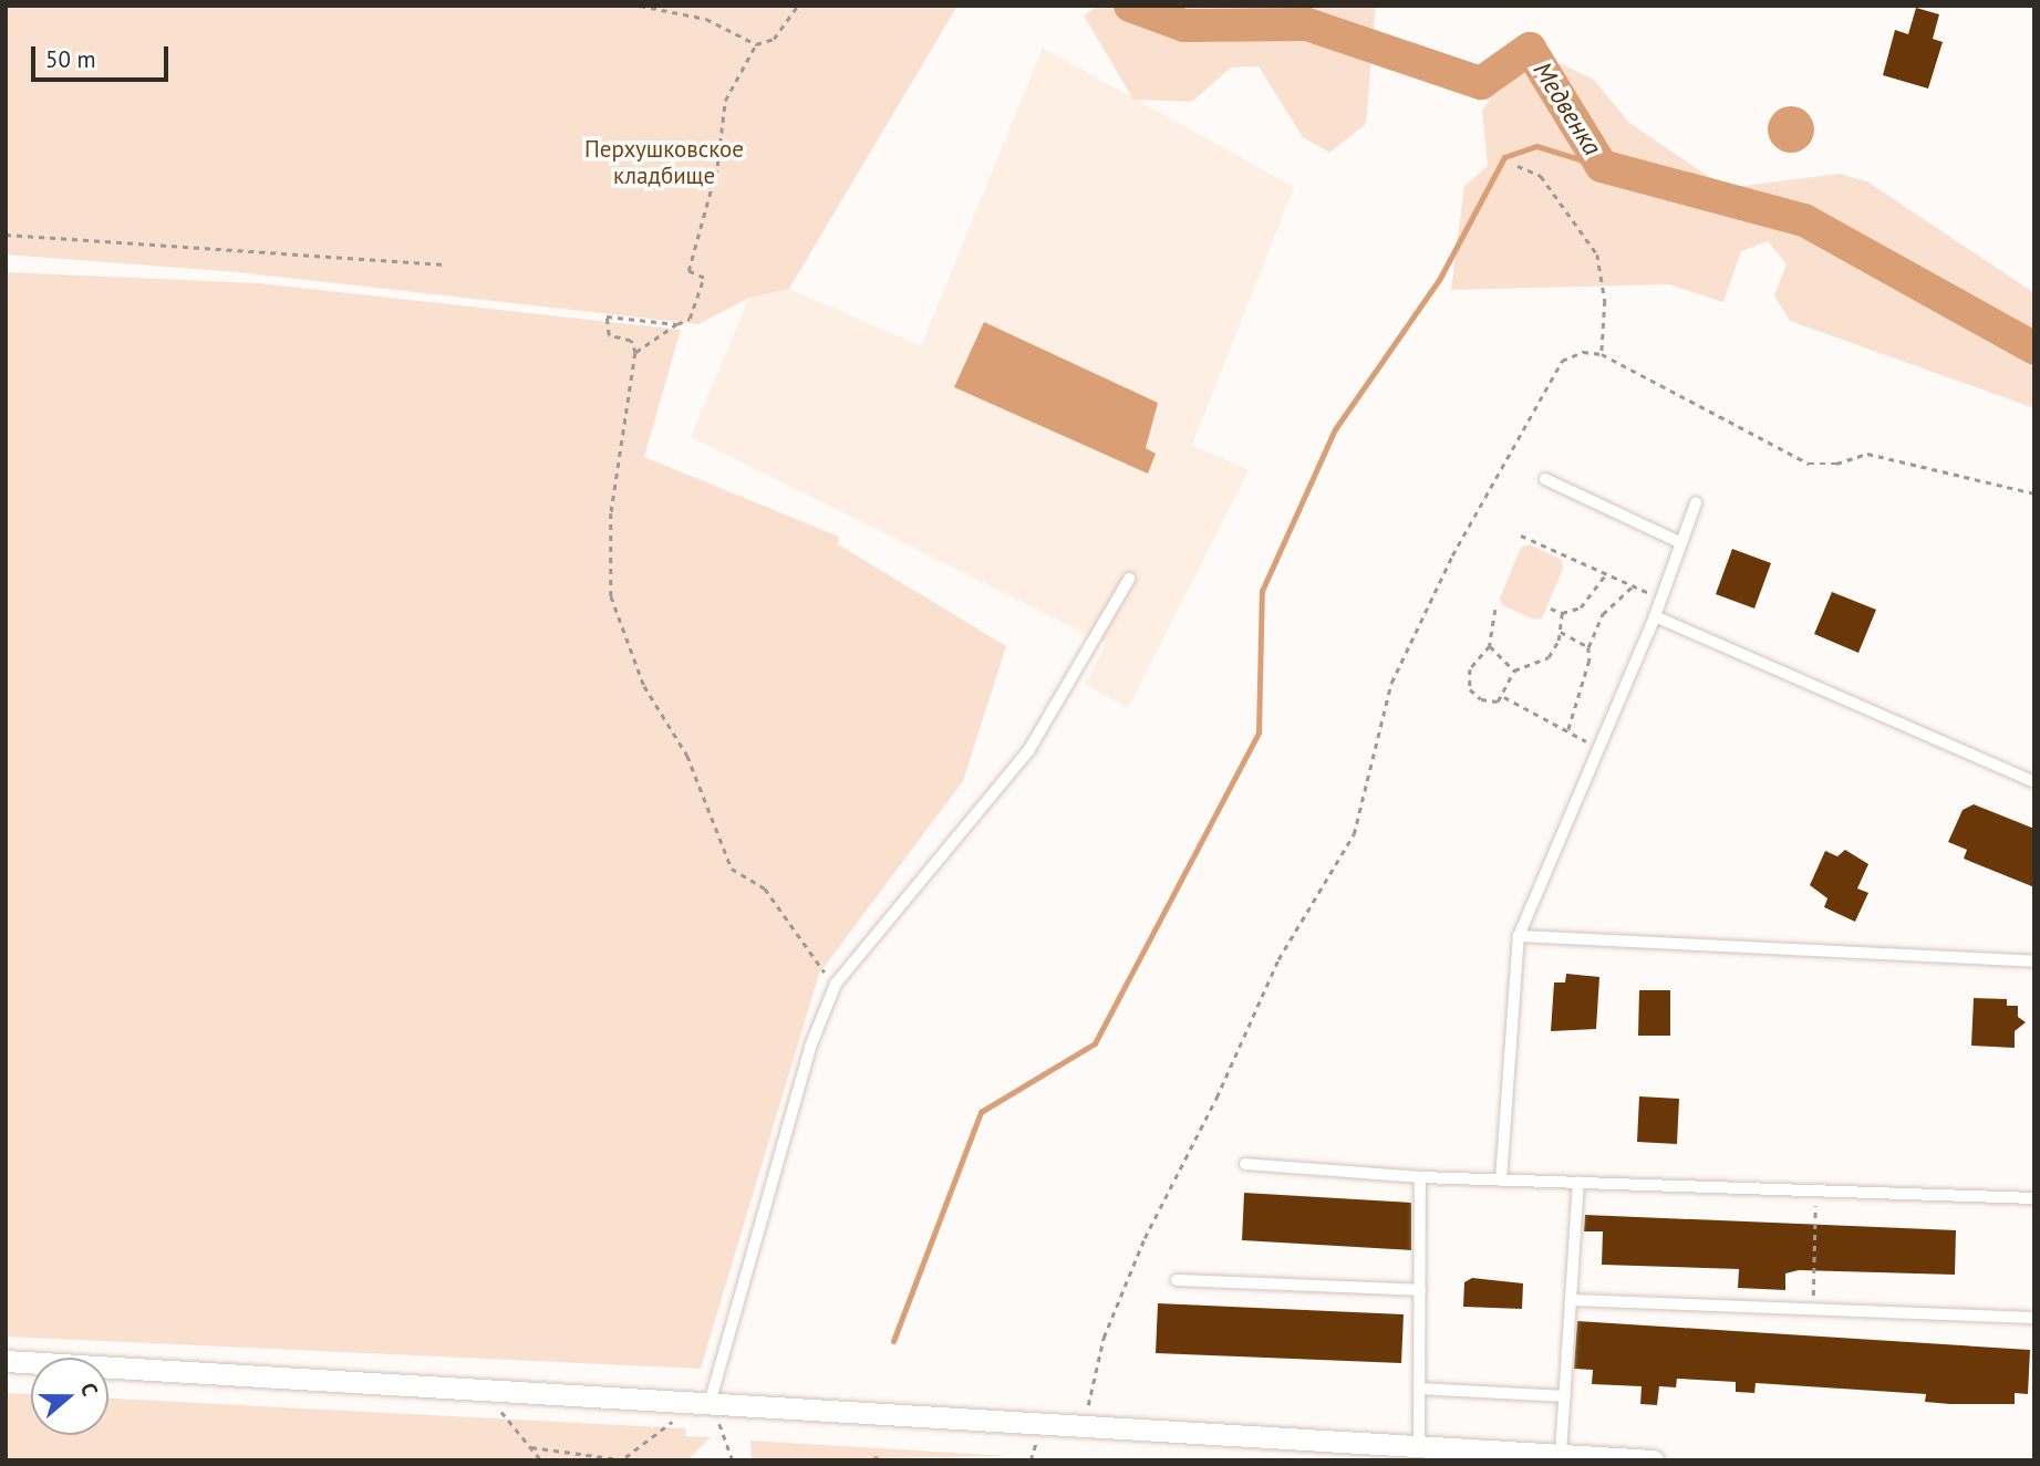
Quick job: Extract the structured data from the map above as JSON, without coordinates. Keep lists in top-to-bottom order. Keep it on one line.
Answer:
{"water":["Медвенка"],"parks":["Перхушковское кладбище"],"scale_bar":"50 m","north":"right"}
